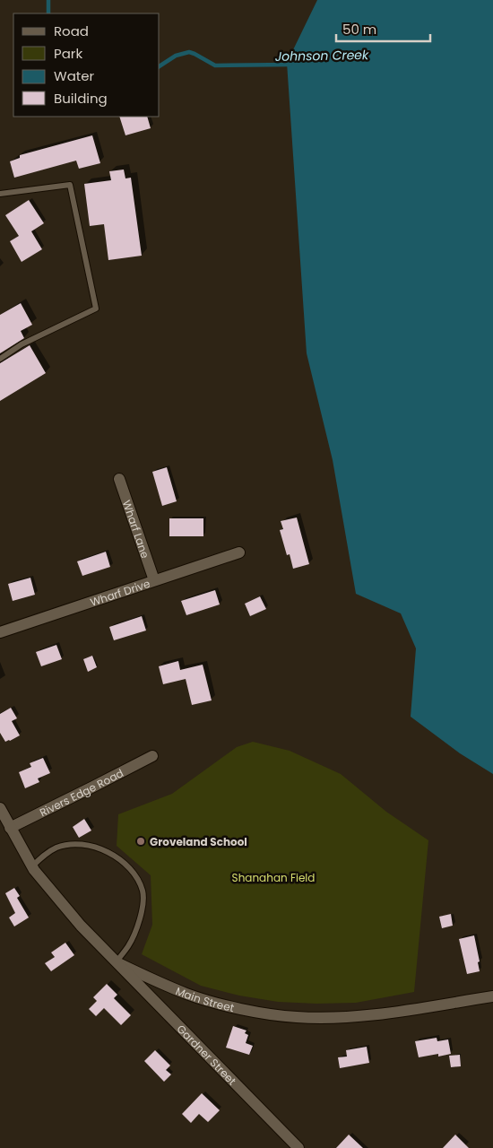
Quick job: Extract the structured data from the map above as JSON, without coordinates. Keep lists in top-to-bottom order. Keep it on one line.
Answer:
{"streets":{"street":["Wharf Lane","Wharf Drive","Rivers Edge Road","Main Street","Gardner Street"]},"crossings":[["Wharf Lane","Wharf Drive"],["Rivers Edge Road","Main Street"],["Main Street","Gardner Street"]],"water":["Johnson Creek"],"parks":["Shanahan Field"],"places":["Groveland School"],"legend":["Road","Park","Water","Building"],"scale_bar":"50 m"}
